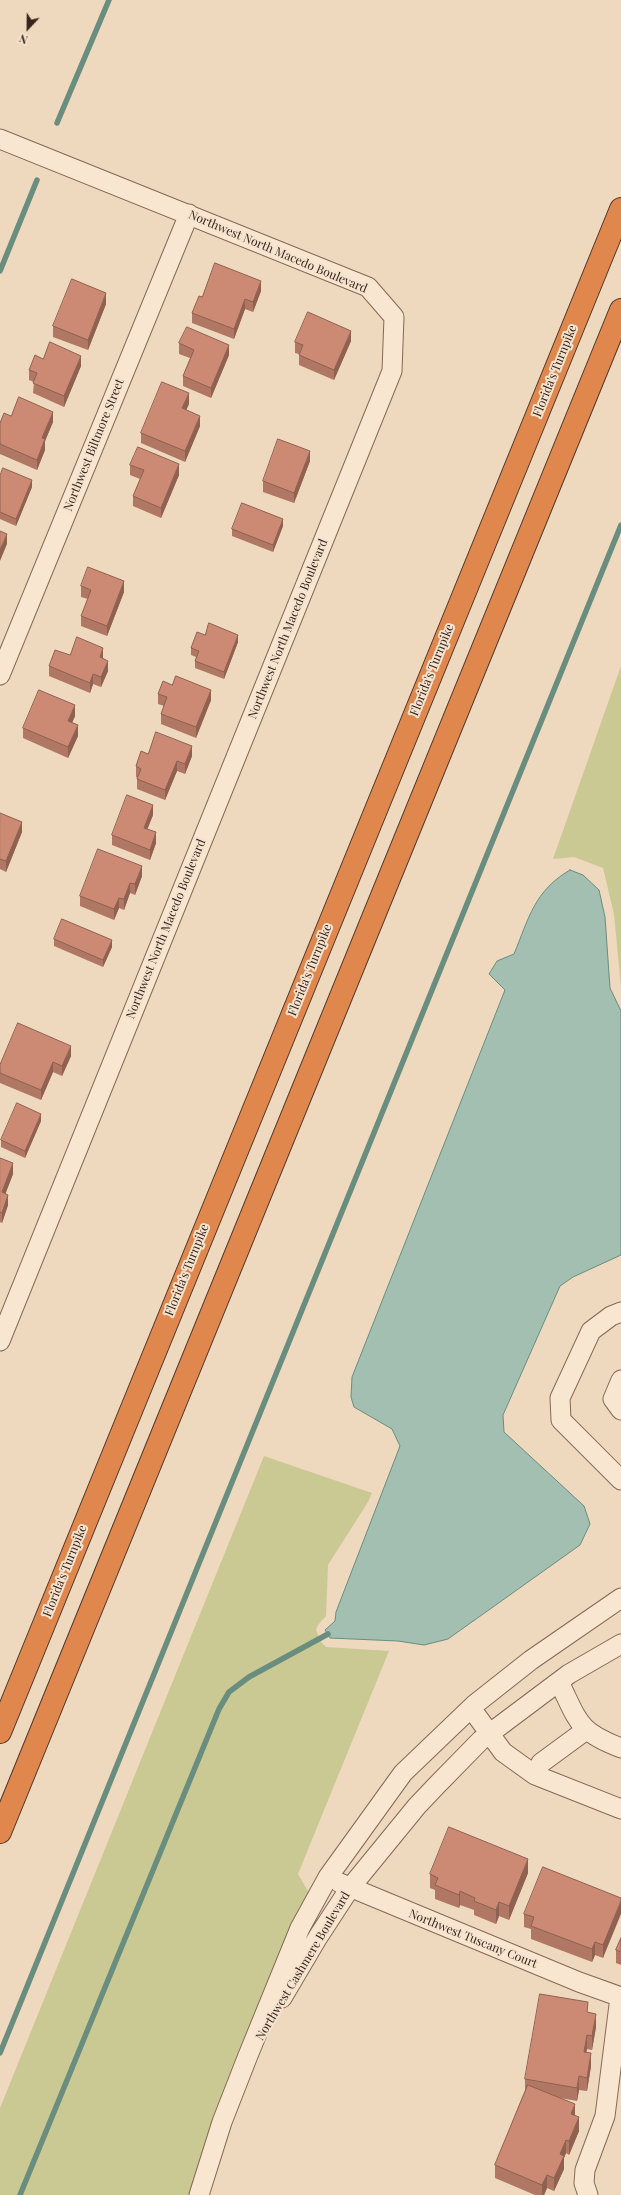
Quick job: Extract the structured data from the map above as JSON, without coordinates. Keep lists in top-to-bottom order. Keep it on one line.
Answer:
{"streets":{"highway":["Florida's Turnpike"],"street":["Northwest North Macedo Boulevard","Northwest Biltmore Street","Northwest Tuscany Court","Northwest Cashmere Boulevard"]},"crossings":[["Northwest North Macedo Boulevard","Northwest Biltmore Street"],["Northwest Tuscany Court","Northwest Cashmere Boulevard"]],"north":"bottom"}
